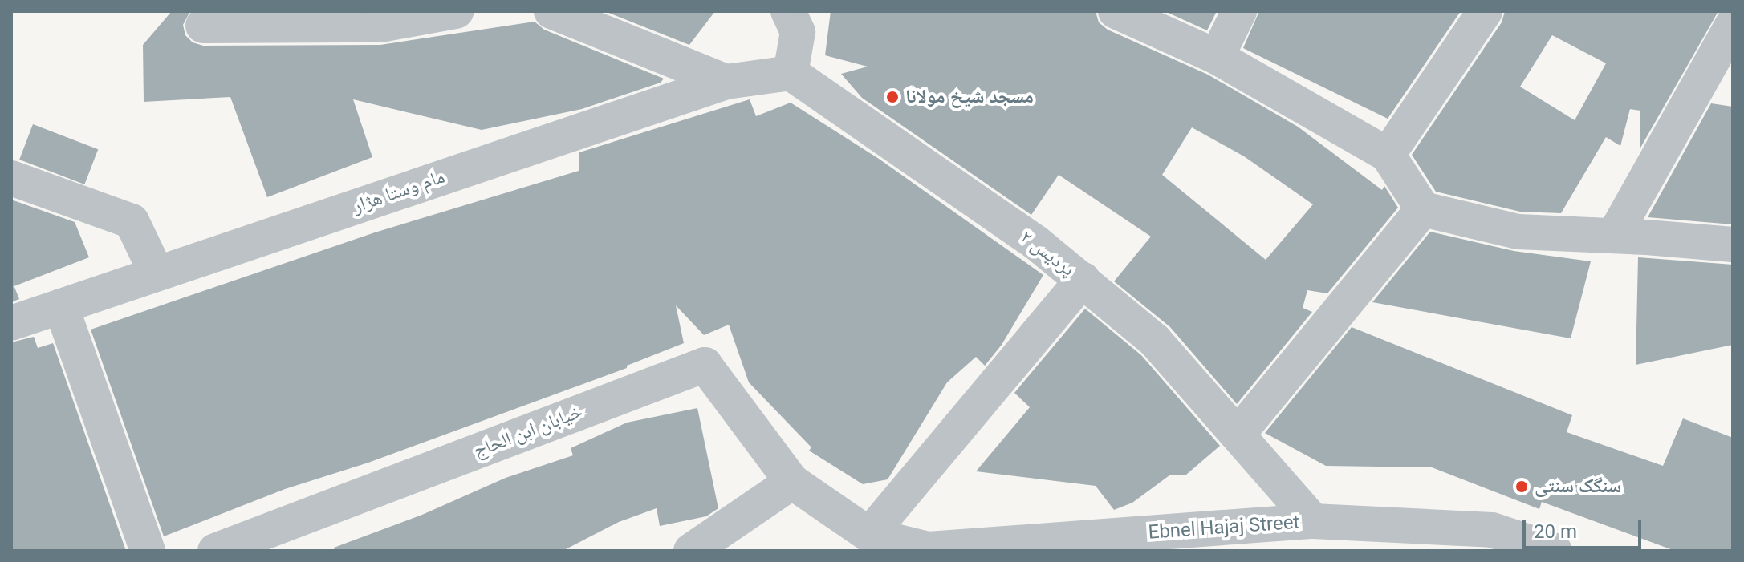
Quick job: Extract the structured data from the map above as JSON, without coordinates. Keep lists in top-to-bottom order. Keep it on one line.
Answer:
{"streets":{"street":["مام وستا هژار","پردیس ۲","خیابان ابن الحاج","Ebnel Hajaj Street"]},"crossings":[["مام وستا هژار","پردیس ۲"],["پردیس ۲","Ebnel Hajaj Street"],["خیابان ابن الحاج","Ebnel Hajaj Street"]],"places":["مسجد شیخ مولانا","سنگک سنتی"],"scale_bar":"20 m"}
